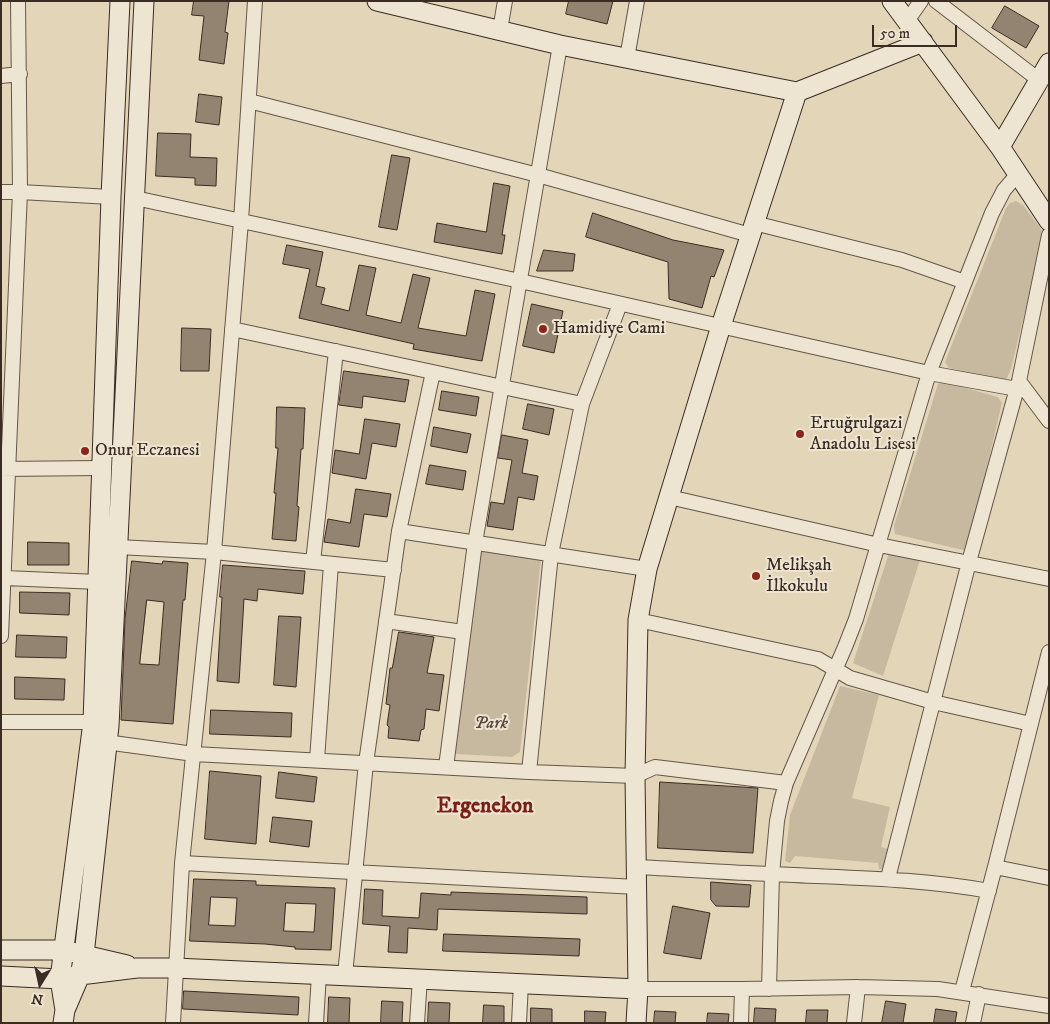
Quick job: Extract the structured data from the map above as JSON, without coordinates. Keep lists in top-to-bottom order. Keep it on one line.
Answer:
{"districts":["Ergenekon"],"parks":["Park"],"places":["Hamidiye Cami","Ertuğrulgazi Anadolu Lisesi","Onur Eczanesi","Melikşah İlkokulu"],"scale_bar":"50 m","north":"bottom"}
